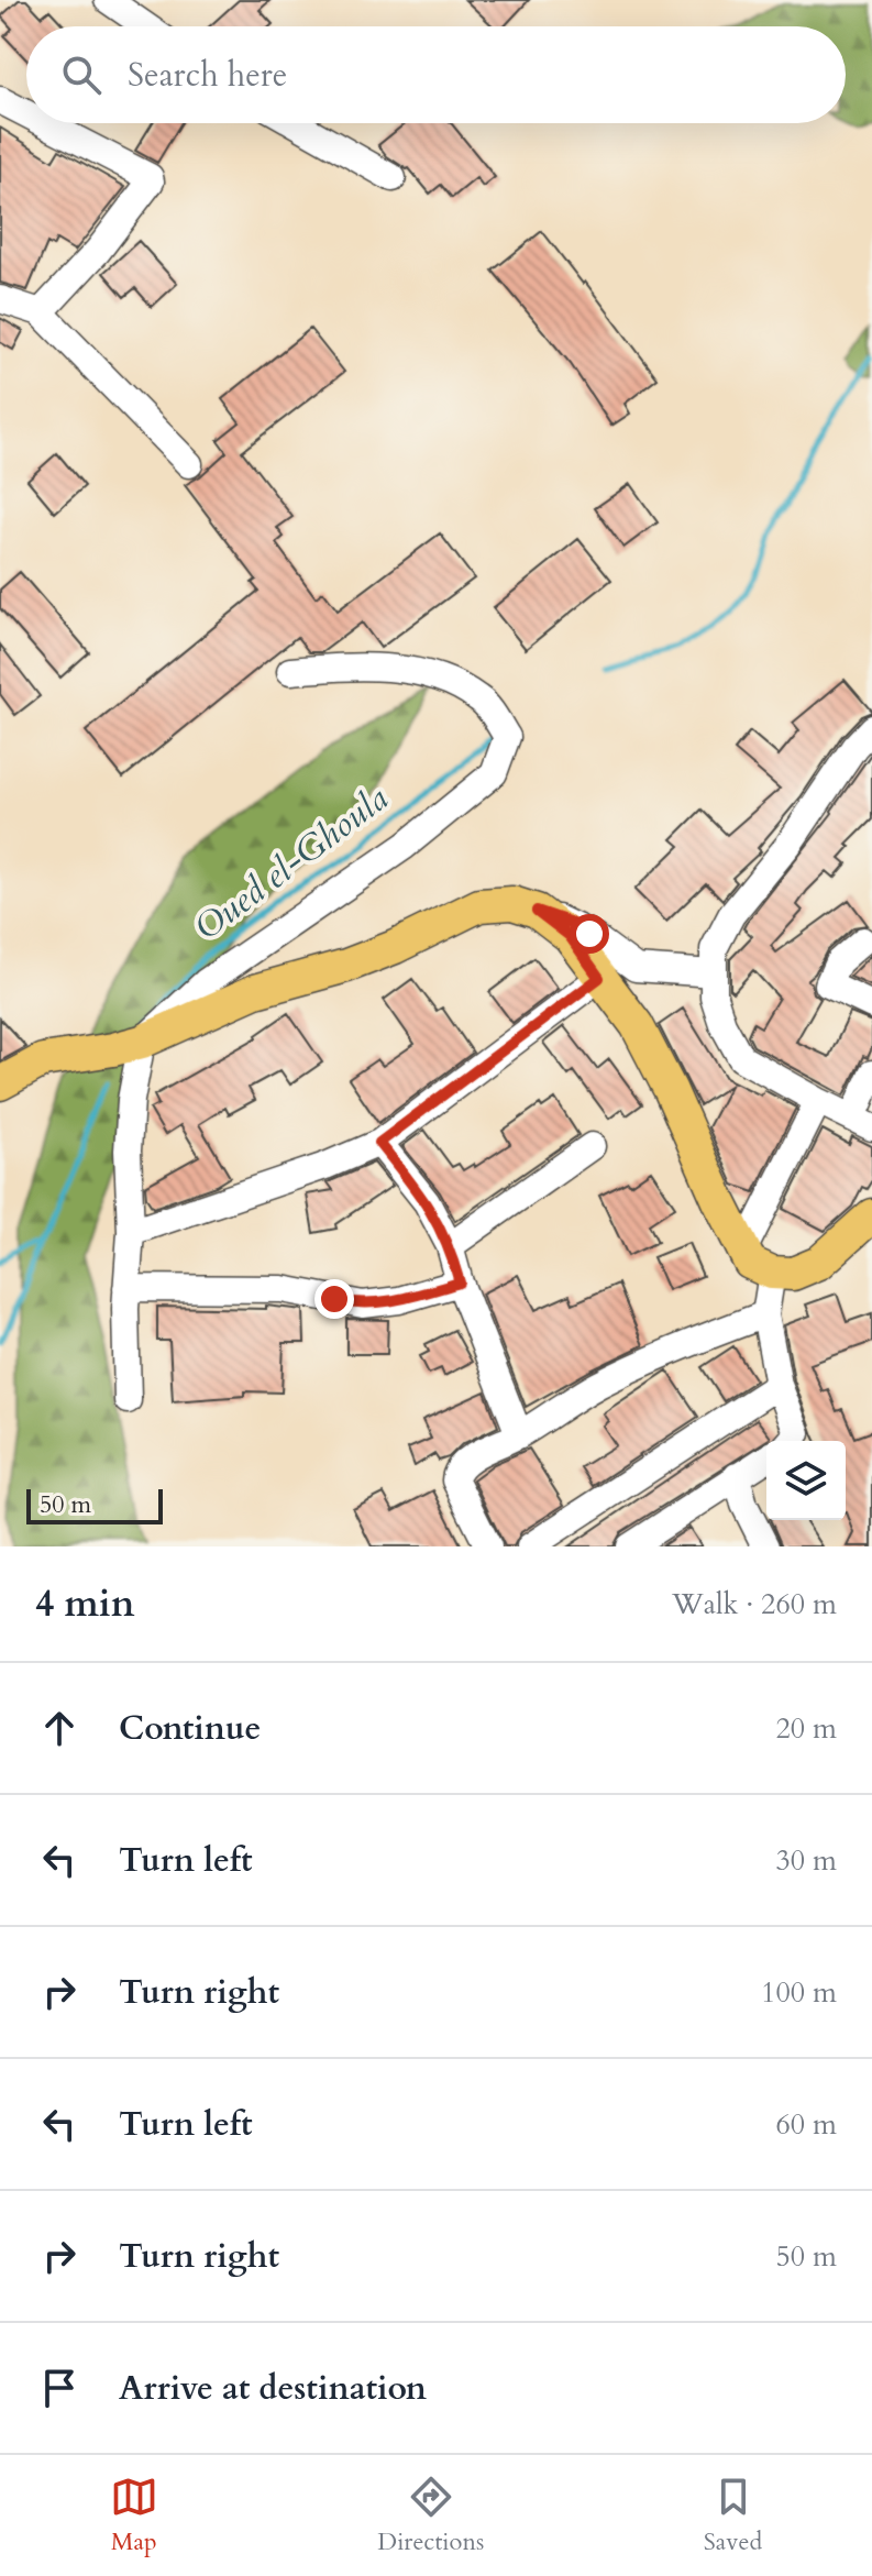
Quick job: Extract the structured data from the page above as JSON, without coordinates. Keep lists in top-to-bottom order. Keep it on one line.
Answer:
{"water":["Oued el-Ghoula"],"scale_bar":"50 m","page":{"search":"Search here","scale":"50 m","heading":["4 min","Walk · 260 m"],"list":[["Continue","20 m"],["Turn left","30 m"],["Turn right","100 m"],["Turn left","60 m"],["Turn right","50 m"],"Arrive at destination"],"nav":["Map","Directions","Saved"]}}
